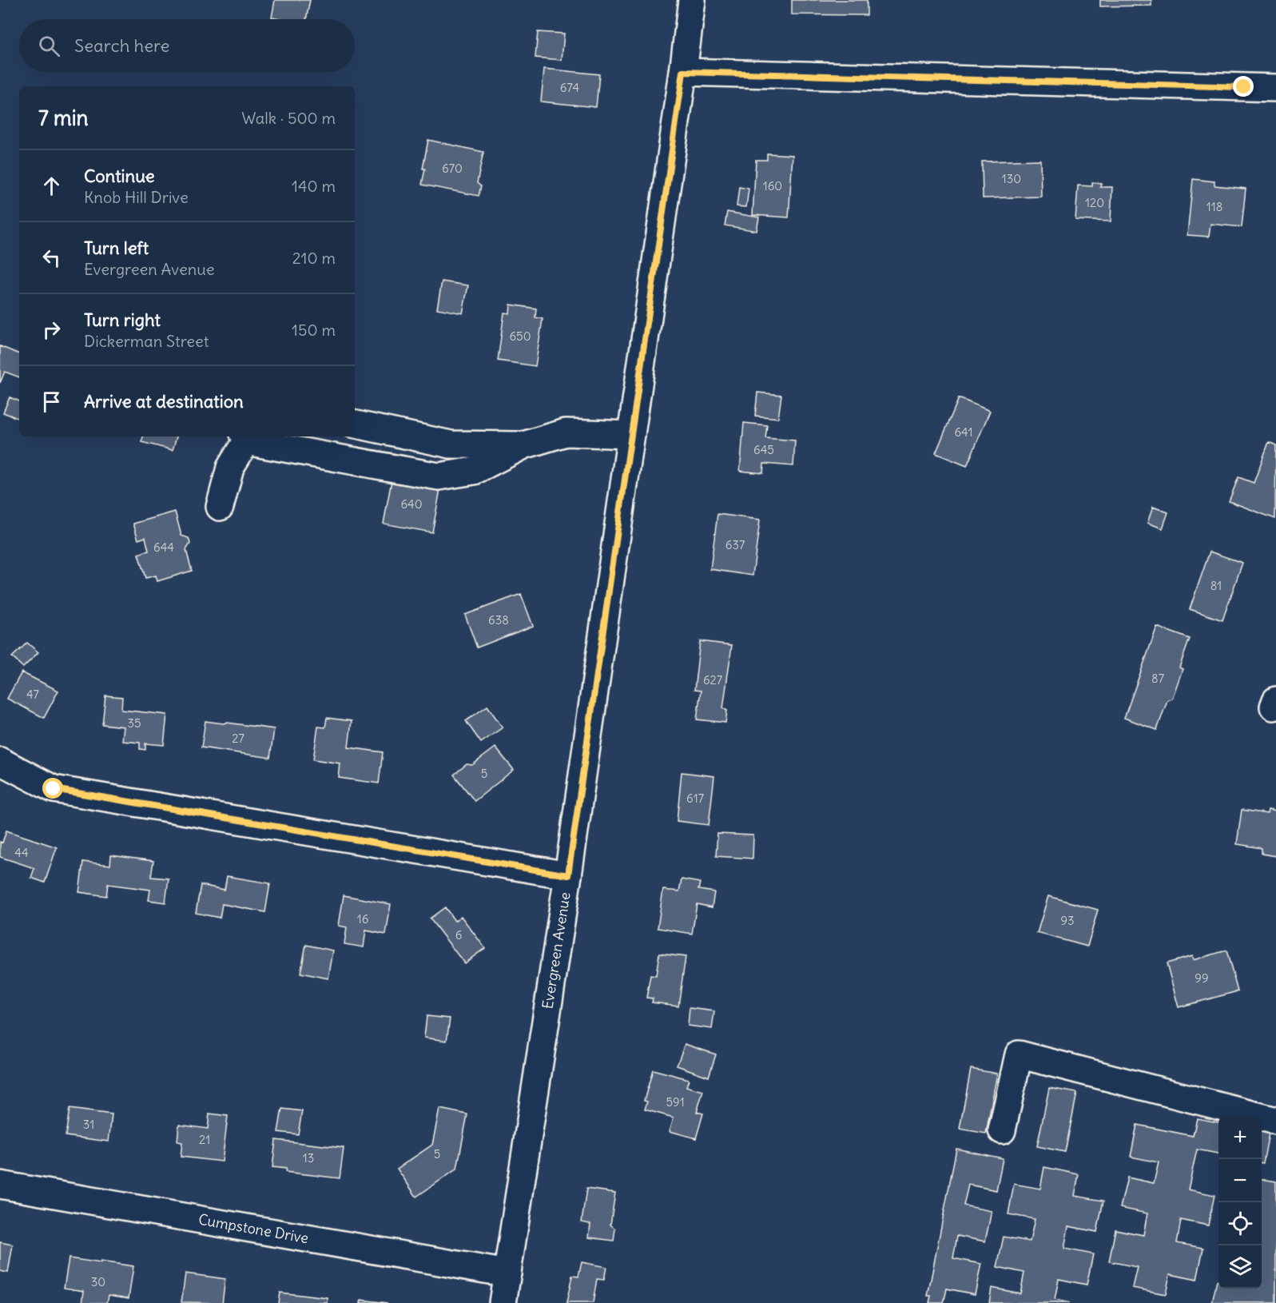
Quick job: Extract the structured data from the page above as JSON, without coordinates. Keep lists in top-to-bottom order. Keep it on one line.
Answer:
{"streets":{"street":["Evergreen Avenue","Cumpstone Drive"]},"crossings":[["Evergreen Avenue","Cumpstone Drive"]],"house_numbers":["674","670","130","160","120","118","650","641","645","640","637","644","81","638","87","627","47","35","27","5","617","44","16","93","6","99","591","31","21","5","13","30"],"page":{"search":"Search here","heading":["7 min","Walk · 500 m"],"list":[["Continue","Knob Hill Drive","140 m"],["Turn left","Evergreen Avenue","210 m"],["Turn right","Dickerman Street","150 m"],"Arrive at destination"],"map_buttons":["+","−"]}}
